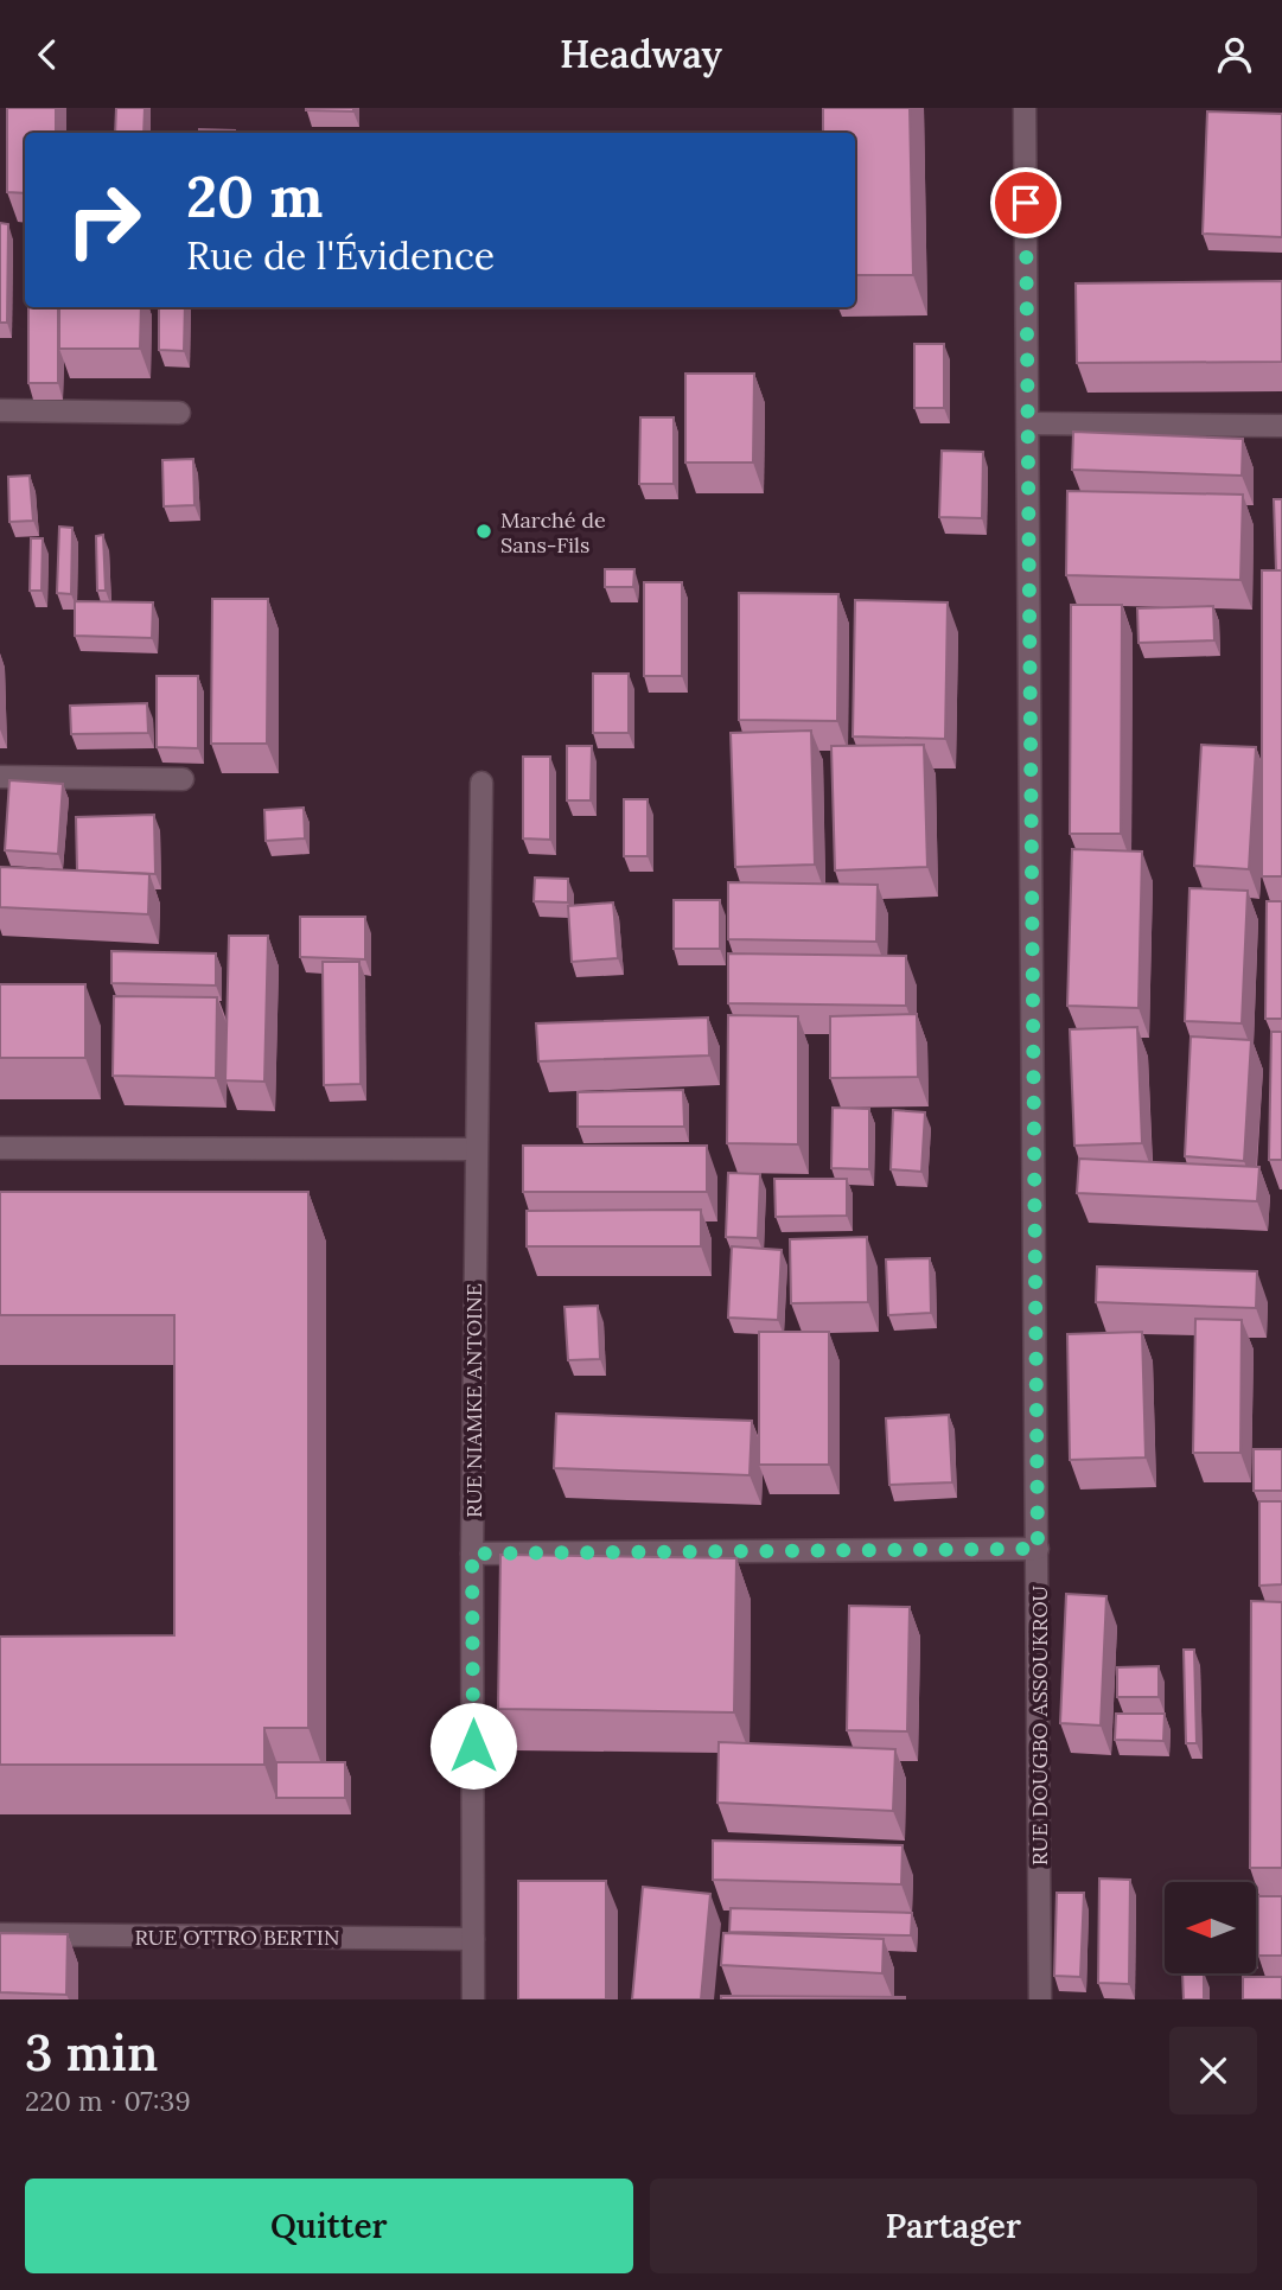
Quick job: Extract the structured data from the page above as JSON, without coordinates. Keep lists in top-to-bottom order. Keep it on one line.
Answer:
{"streets":{"street":["RUE NIAMKE ANTOINE","RUE DOUGBO ASSOUKROU","RUE OTTRO BERTIN"]},"crossings":[["RUE NIAMKE ANTOINE","RUE OTTRO BERTIN"]],"places":["Marché de Sans-Fils"],"north":"left","page":{"header":"Headway","turn":["20 m","Rue de l'Évidence"],"heading":["3 min","220 m · 07:39"],"buttons":["Quitter","Partager"]}}
